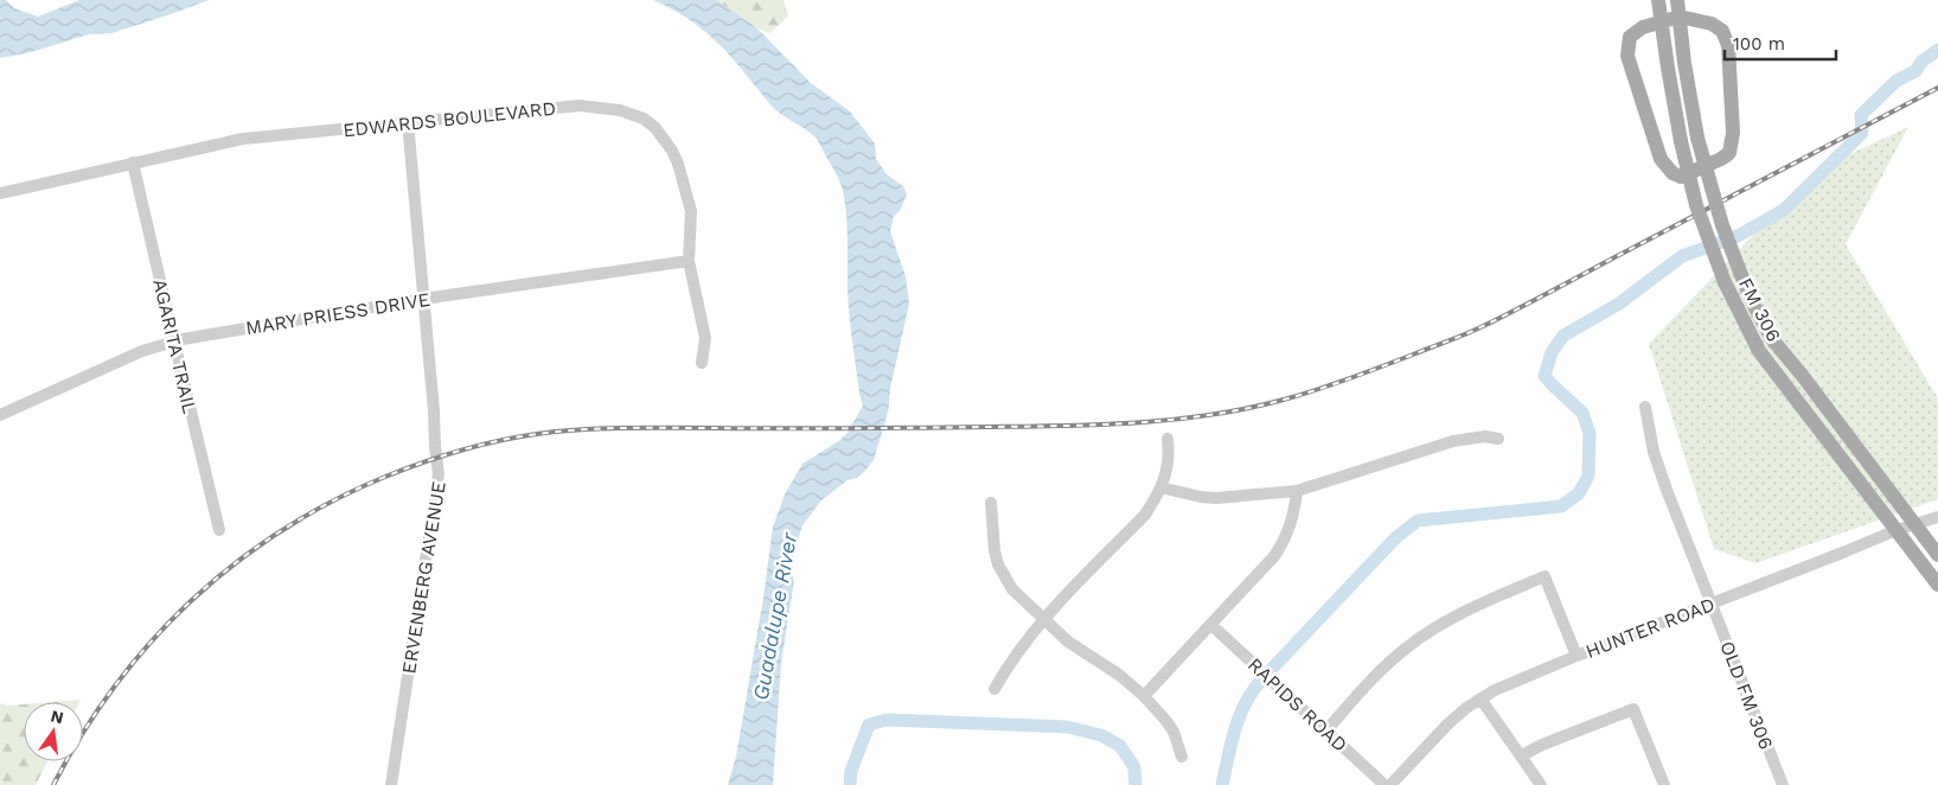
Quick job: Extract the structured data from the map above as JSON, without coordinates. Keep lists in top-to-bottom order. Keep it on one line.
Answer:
{"streets":{"main road":["FM 306"],"street":["EDWARDS BOULEVARD","MARY PRIESS DRIVE","AGARITA TRAIL","ERVENBERG AVENUE","HUNTER ROAD","OLD FM 306","RAPIDS ROAD"]},"crossings":[["EDWARDS BOULEVARD","MARY PRIESS DRIVE"],["EDWARDS BOULEVARD","AGARITA TRAIL"],["EDWARDS BOULEVARD","ERVENBERG AVENUE"],["FM 306","HUNTER ROAD"],["MARY PRIESS DRIVE","AGARITA TRAIL"],["MARY PRIESS DRIVE","ERVENBERG AVENUE"],["HUNTER ROAD","OLD FM 306"]],"water":["Guadalupe River"],"scale_bar":"100 m","north":"top"}
